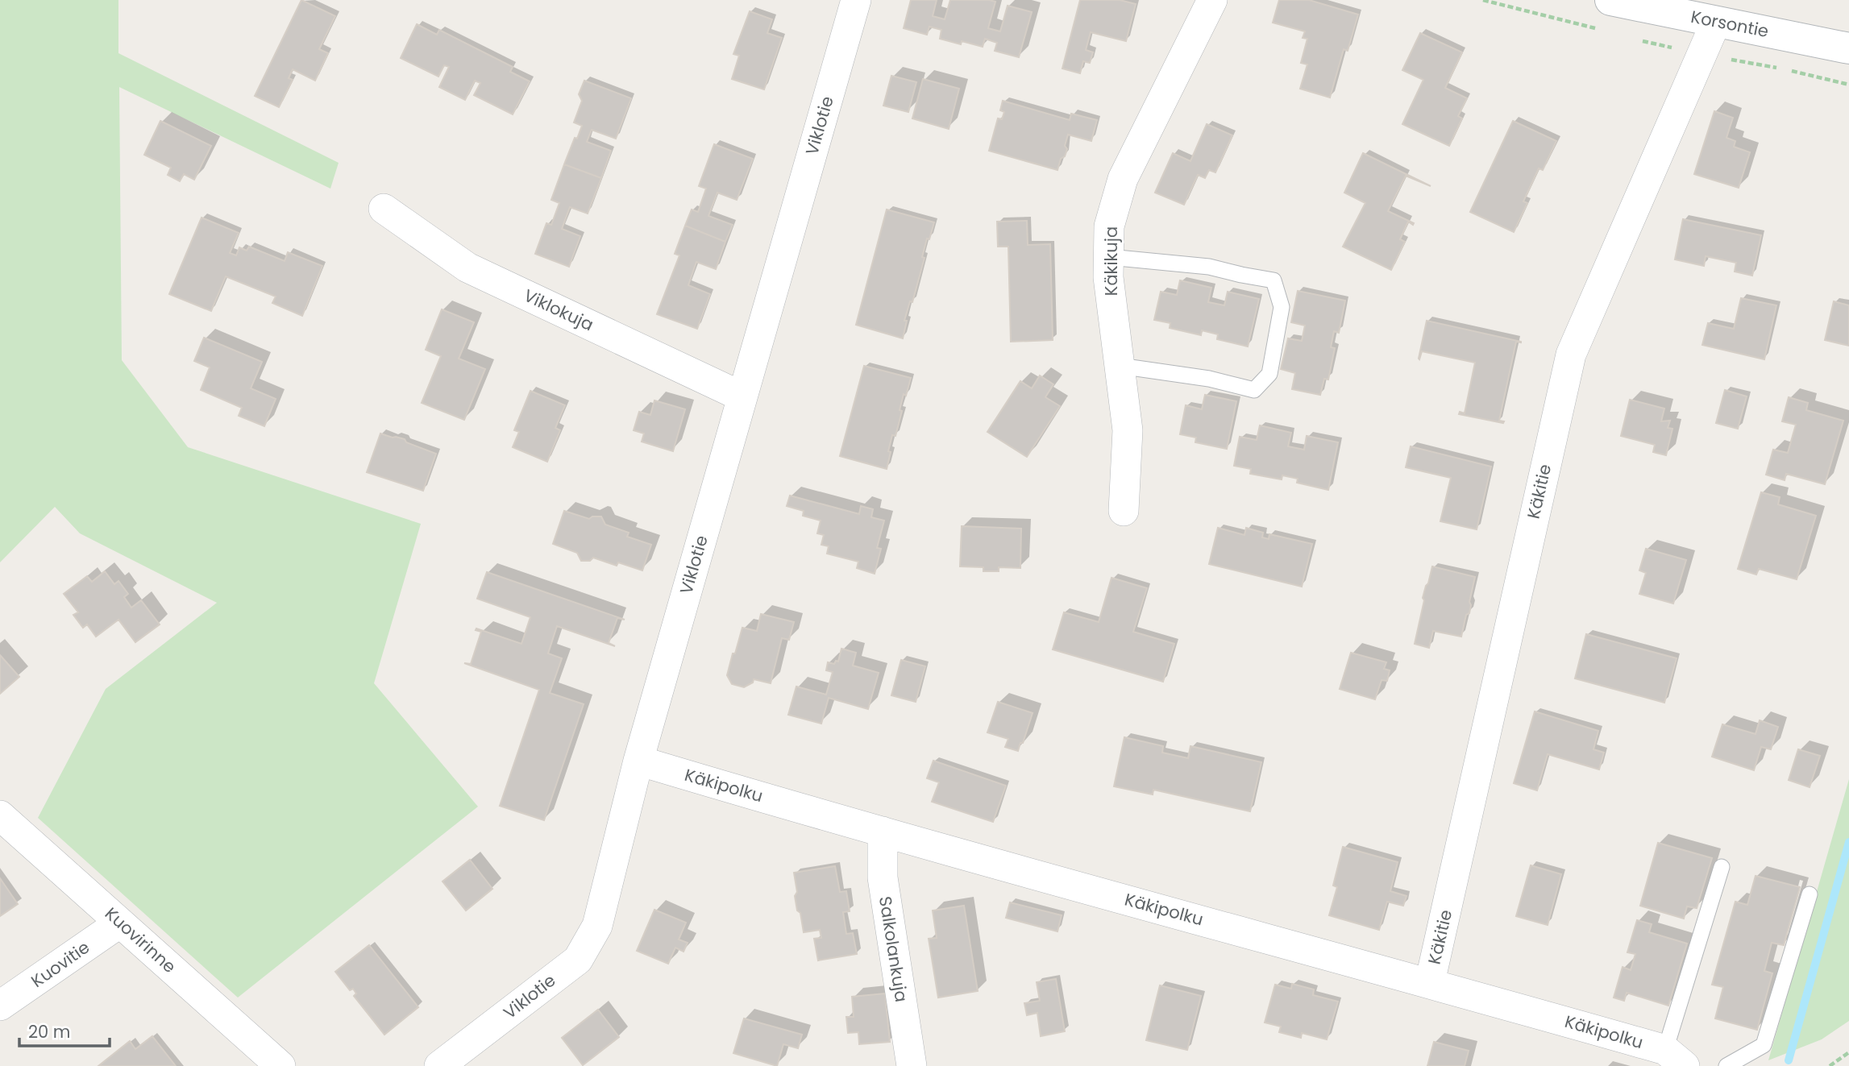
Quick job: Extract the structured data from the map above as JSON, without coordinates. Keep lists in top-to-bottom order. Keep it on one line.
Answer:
{"streets":{"main road":["Korsontie"],"street":["Viklotie","Käkikuja","Viklokuja","Käkitie","Käkipolku","Kuovirinne","Salkolankuja","Kuovitie"]},"crossings":[["Korsontie","Käkitie"],["Viklotie","Viklokuja"],["Viklotie","Käkipolku"],["Käkitie","Käkipolku"],["Käkipolku","Salkolankuja"],["Kuovirinne","Kuovitie"]],"scale_bar":"20 m"}
